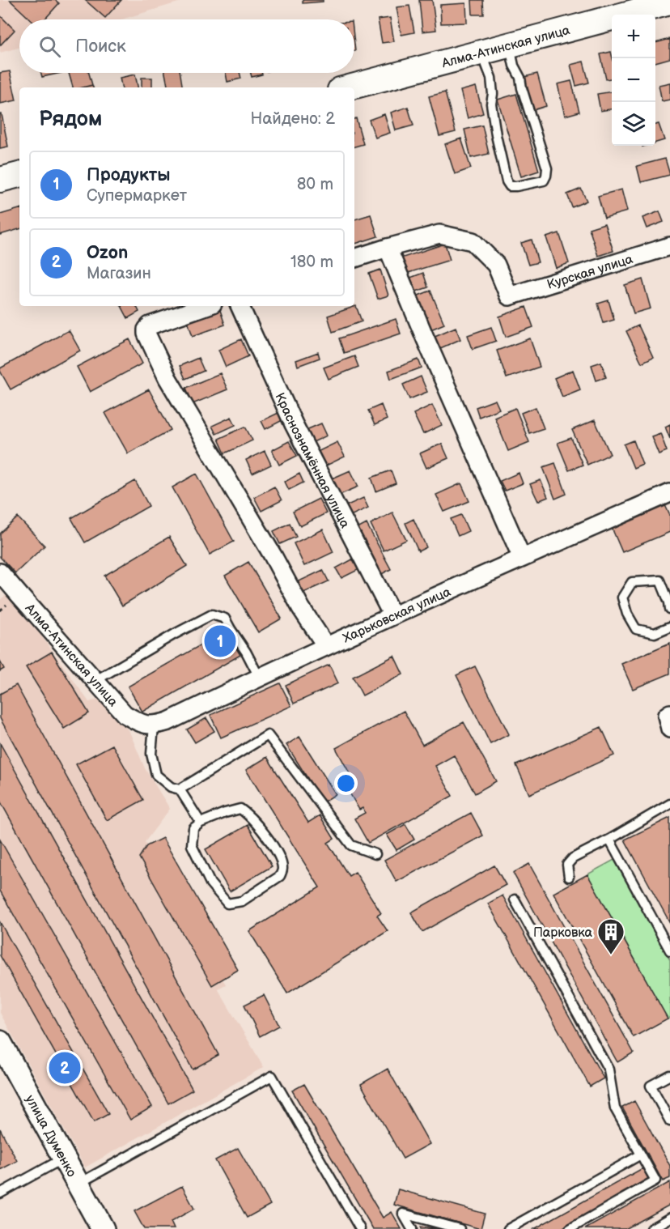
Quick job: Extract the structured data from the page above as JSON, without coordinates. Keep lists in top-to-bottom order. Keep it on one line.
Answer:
{"streets":{"main road":["Алма-Атинская улица"],"street":["Курская улица","Краснознамённая улица","Харьковская улица","улица Думенко"]},"crossings":[["Алма-Атинская улица","Харьковская улица"],["Краснознамённая улица","Харьковская улица"]],"places":{"building":["Парковка"]},"page":{"map_buttons":["+","−"],"search":"Поиск","heading":["Рядом","Найдено: 2"],"list":[{"mark":"1","name":"Продукты","note":"Супермаркет","value":"80 m"},{"mark":"2","name":"Ozon","note":"Магазин","value":"180 m"}],"pins":["1","2"]}}
